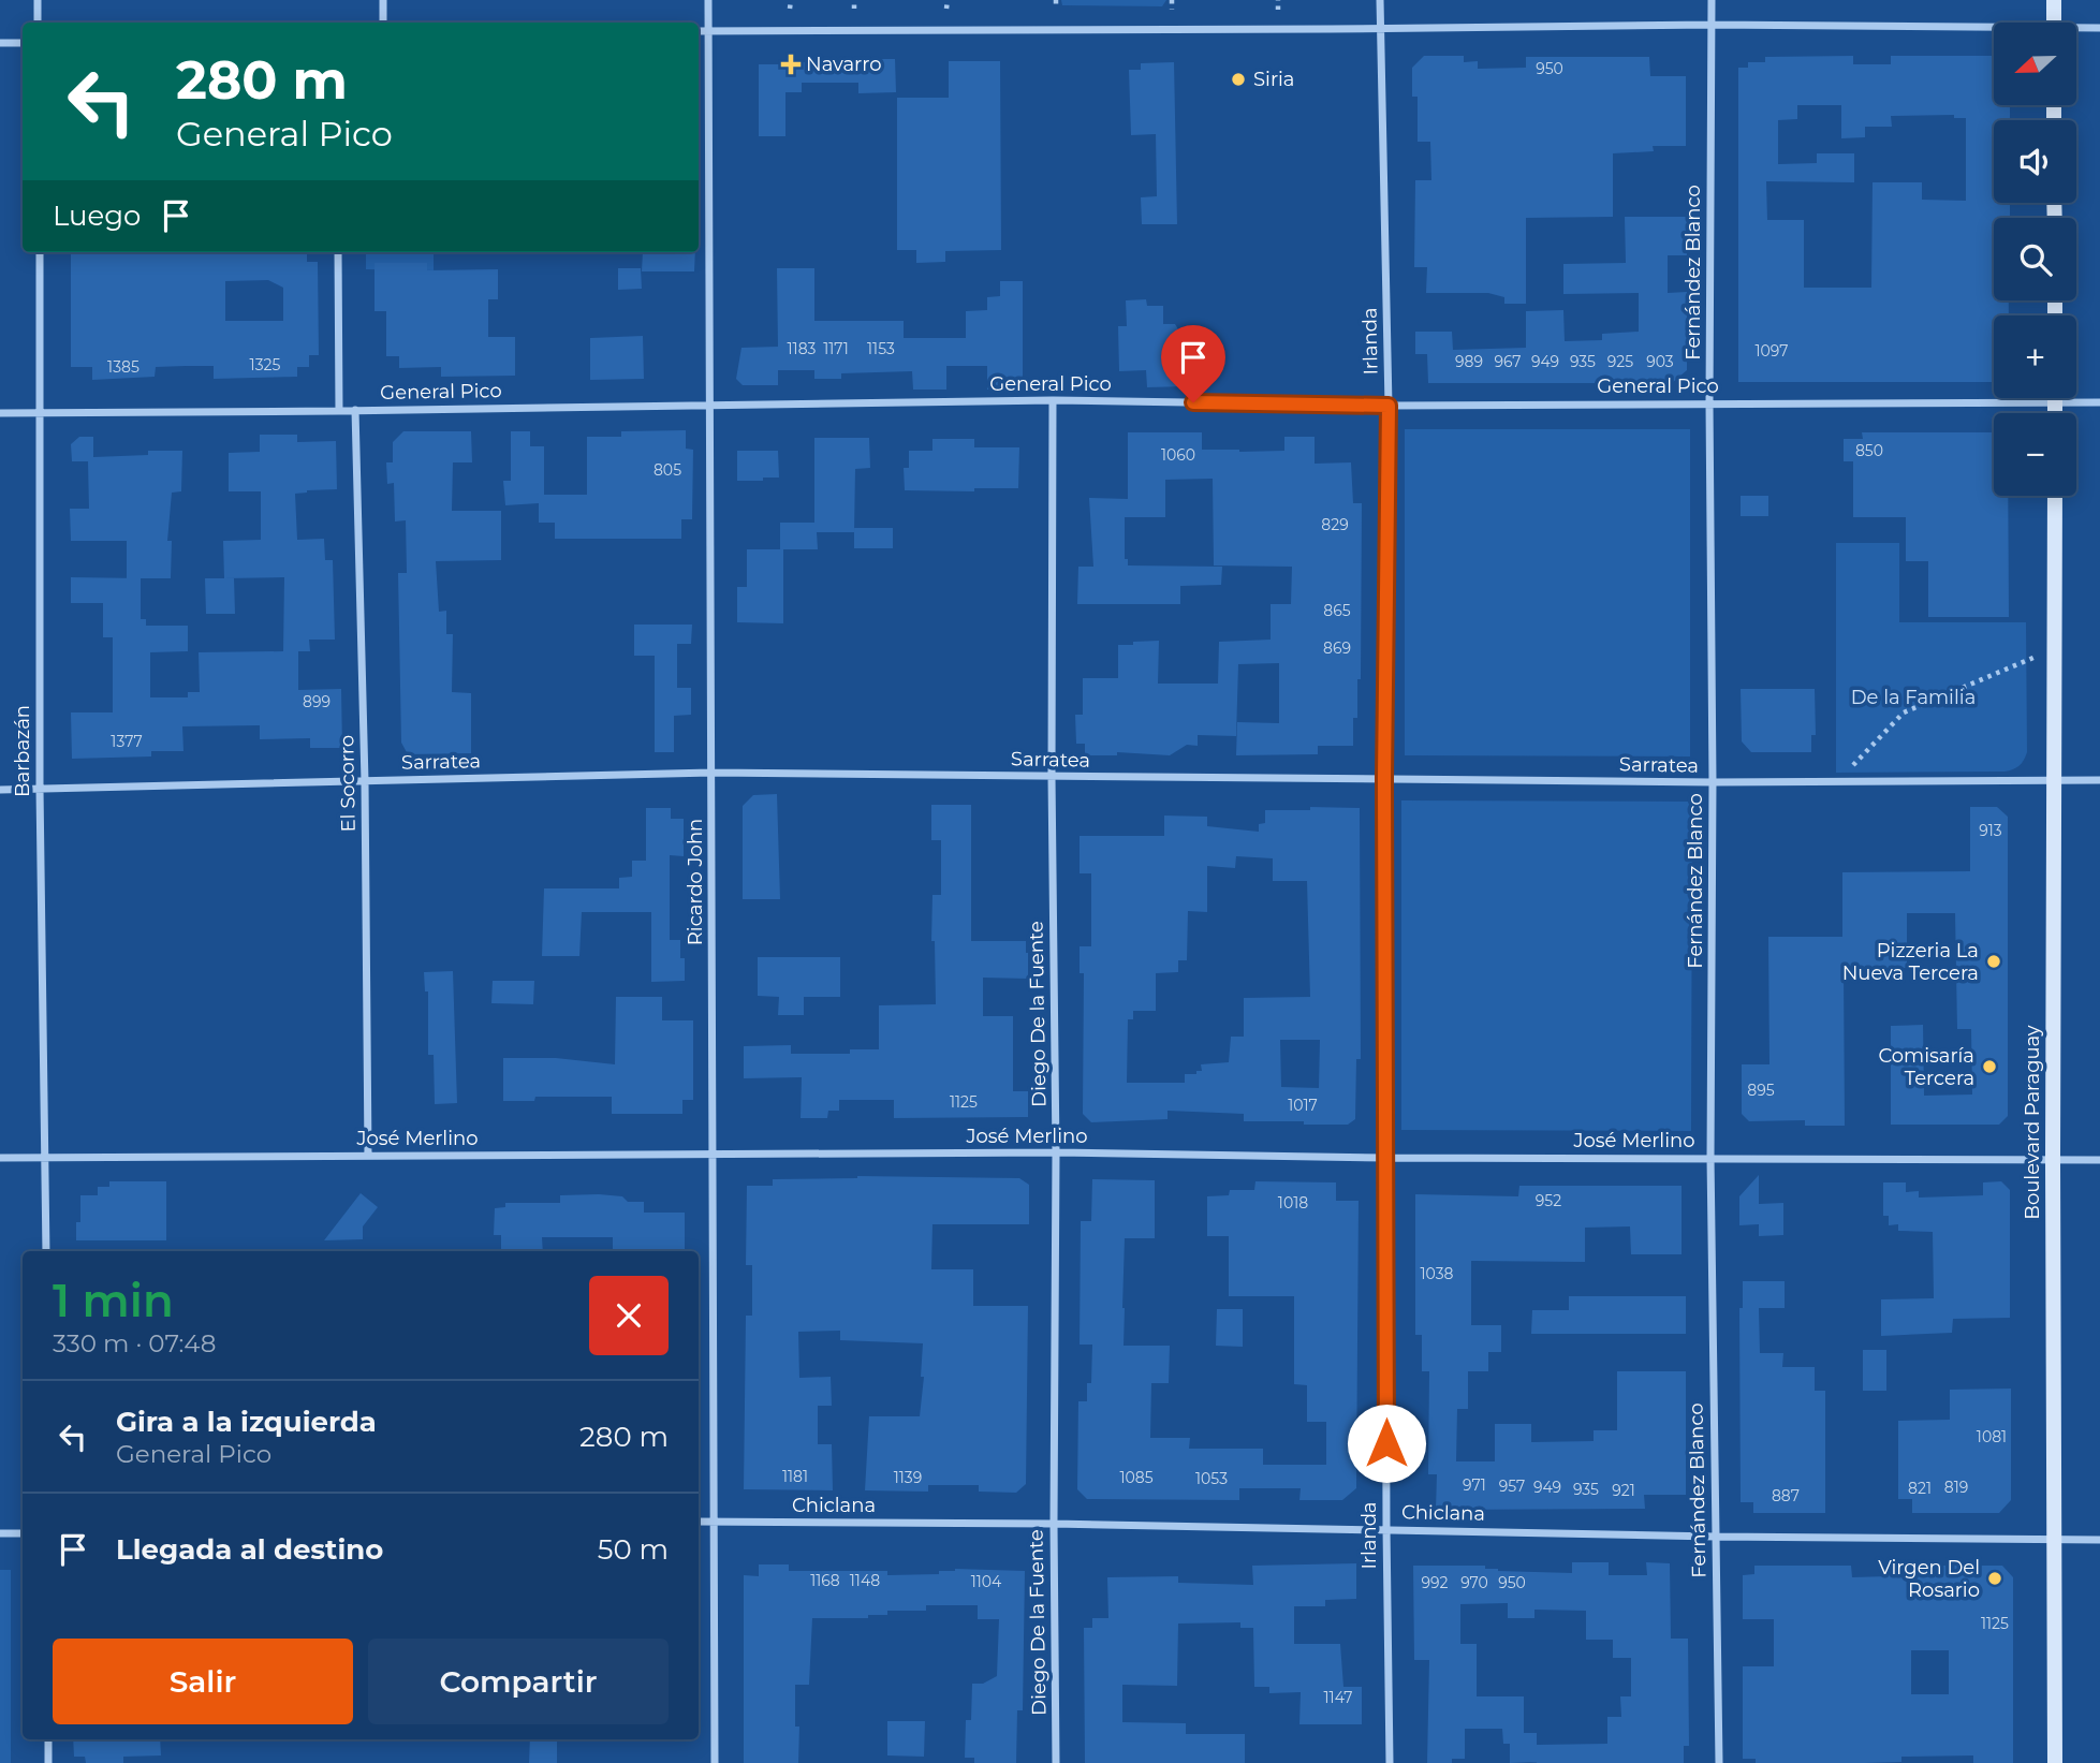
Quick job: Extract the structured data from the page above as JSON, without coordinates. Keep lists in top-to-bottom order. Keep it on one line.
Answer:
{"streets":{"main road":["Boulevard Paraguay"],"street":["Fernández Blanco","Irlanda","General Pico","Barbazán","Sarratea","El Socorro","Ricardo John","Diego De la Fuente","José Merlino","Chiclana"]},"crossings":[["Fernández Blanco","General Pico"],["Fernández Blanco","Sarratea"],["Fernández Blanco","José Merlino"],["Fernández Blanco","Chiclana"],["Irlanda","General Pico"],["Irlanda","Sarratea"],["Irlanda","José Merlino"],["Irlanda","Chiclana"],["General Pico","Barbazán"],["General Pico","El Socorro"],["General Pico","Ricardo John"],["General Pico","Diego De la Fuente"],["Barbazán","Sarratea"],["Barbazán","José Merlino"],["Sarratea","El Socorro"],["Sarratea","Ricardo John"],["Sarratea","Diego De la Fuente"],["Sarratea","Boulevard Paraguay"],["El Socorro","José Merlino"],["Ricardo John","José Merlino"],["Ricardo John","Chiclana"],["Diego De la Fuente","José Merlino"],["Diego De la Fuente","Chiclana"],["Boulevard Paraguay","José Merlino"],["Boulevard Paraguay","Chiclana"]],"parks":["De la Familia"],"places":{"health":["Navarro"],"other":["Siria","Pizzeria La Nueva Tercera","Comisaría Tercera","Virgen Del Rosario"]},"house_numbers":["950","1183","1171","1153","1097","989","967","949","935","925","903","1325","1385","850","1060","805","829","865","869","899","1377","913","895","1125","1017","952","1018","1038","1081","1181","1139","1085","1053","971","957","949","819","821","935","921","887","1168","1148","1104","992","970","950","1125","1147"],"north":"left","page":{"map_buttons":["+","−"],"turn":["280 m","General Pico"],"then":"Luego","heading":["1 min","330 m · 07:48"],"list":[{"name":"Gira a la izquierda","note":"General Pico","value":"280 m"},{"name":"Llegada al destino","value":"50 m"}],"buttons":["Salir","Compartir"]}}
